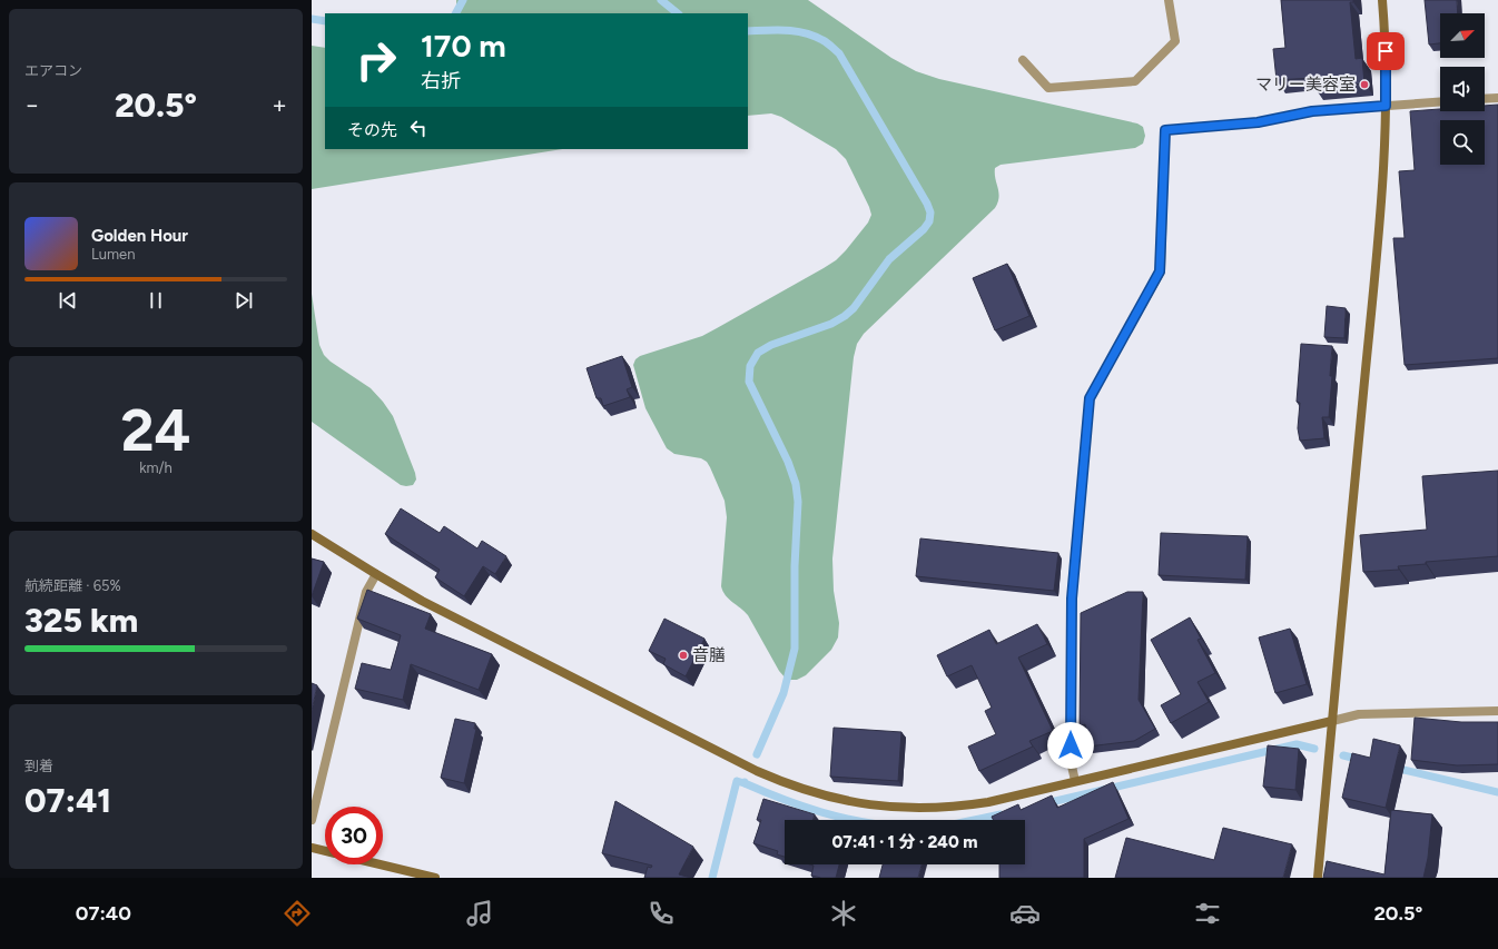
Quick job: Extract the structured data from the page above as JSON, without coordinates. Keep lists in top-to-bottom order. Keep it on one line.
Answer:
{"places":["マリー美容室","音膳"],"north":"top right","page":{"tile":["エアコン",["24","km/h"],["航続距離 · 65%","325 km"],["到着","07:41"]],"turn":["170 m","右折"],"heat":["−","20.5°","+"],"then":"その先","song":["Golden Hour","Lumen"],"limit":"30","trip":"07:41 · 1 分 · 240 m","tabs":["07:40","20.5°"]}}
